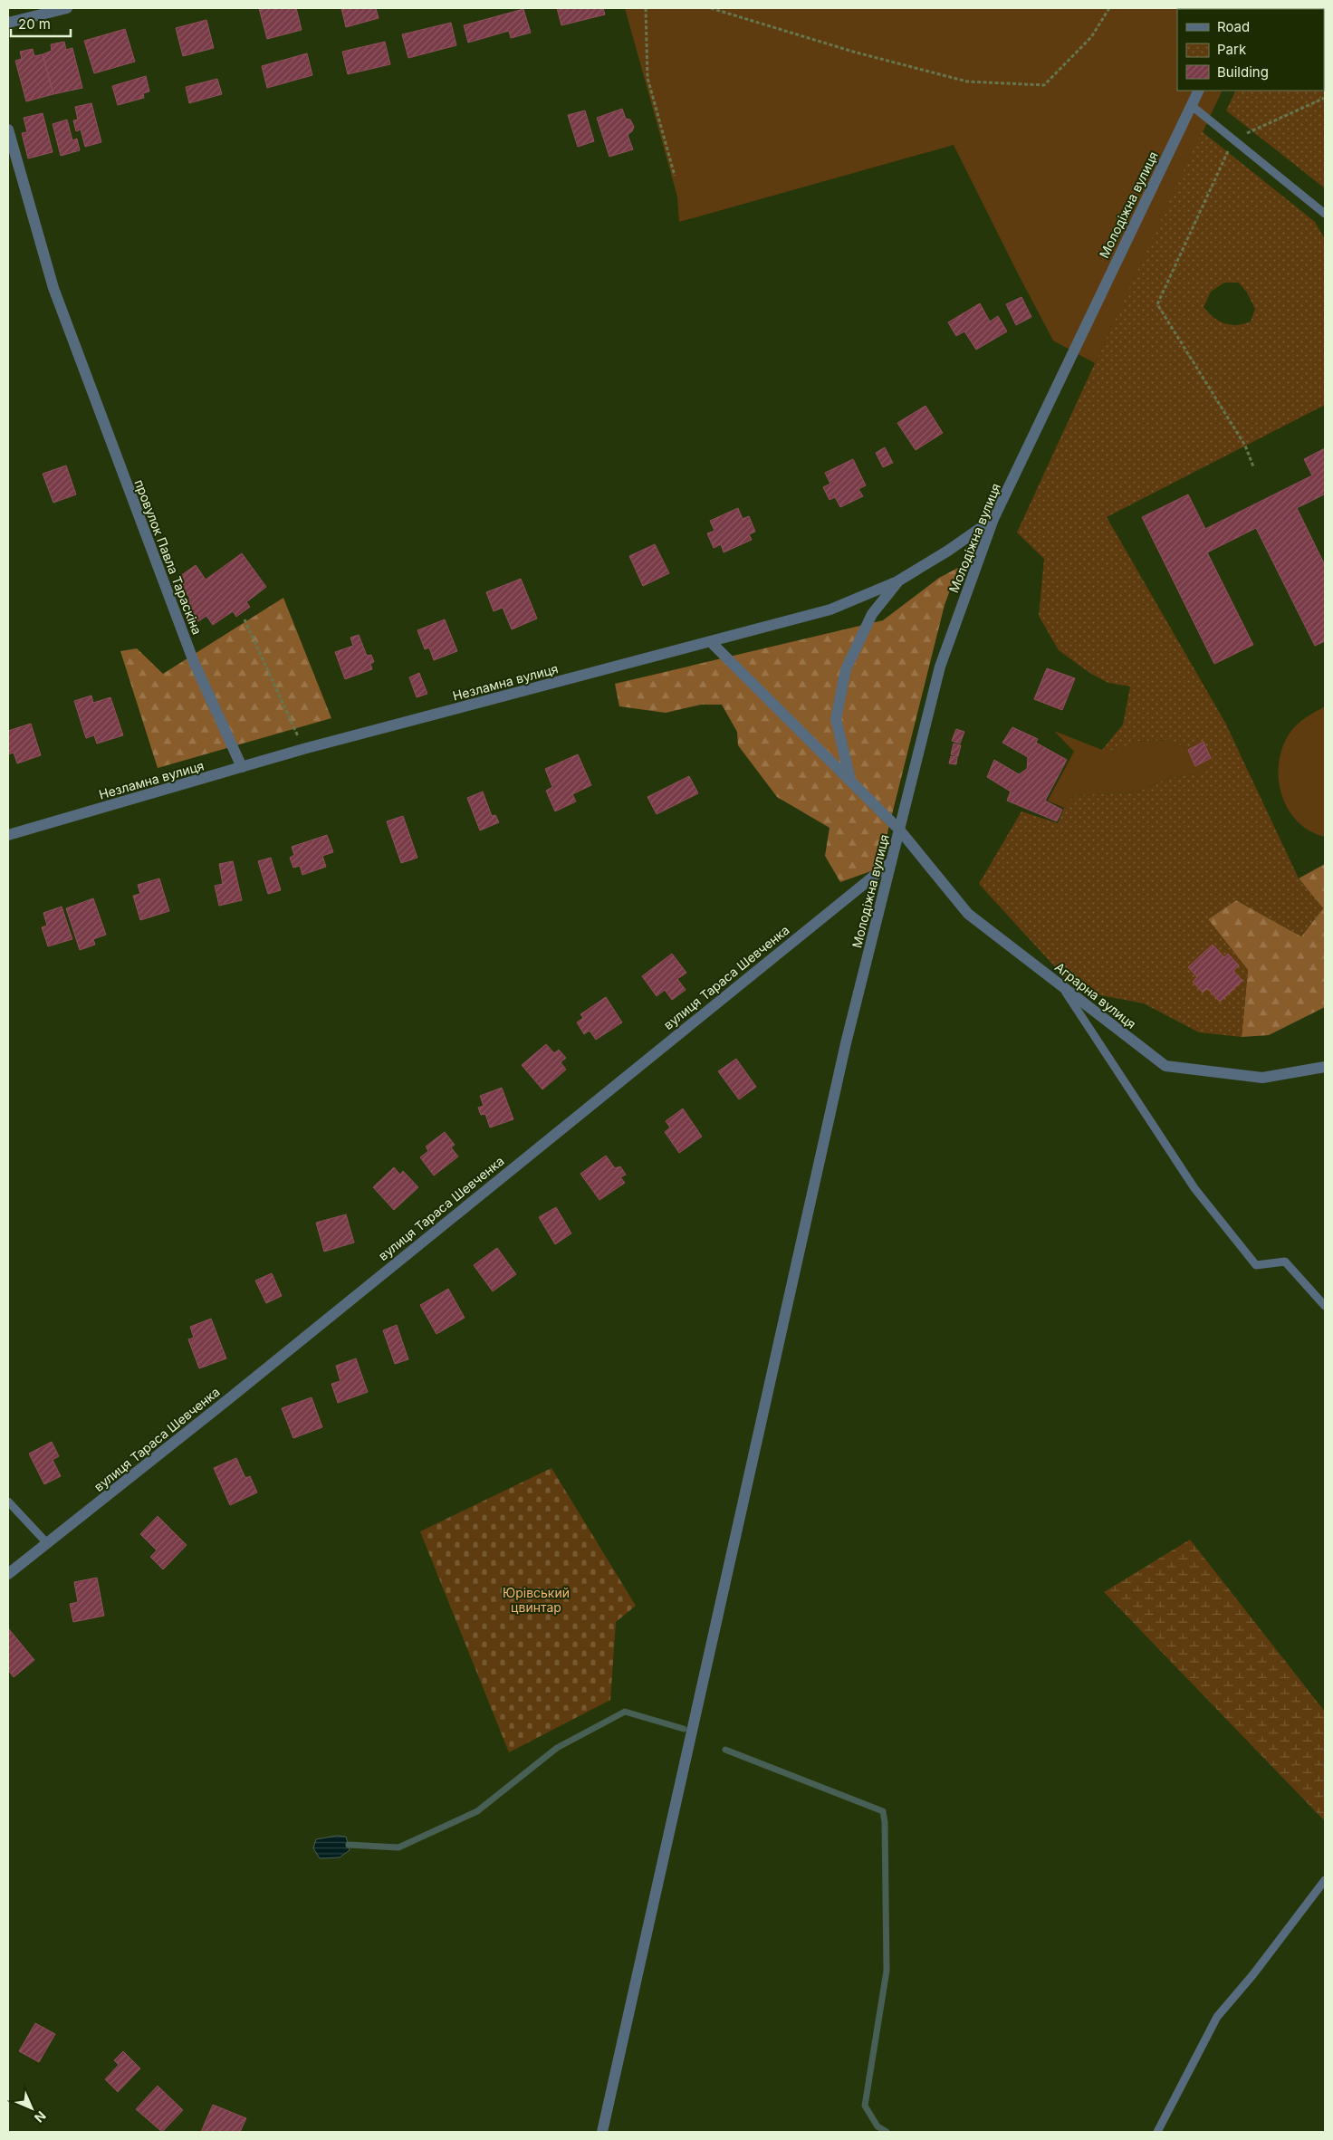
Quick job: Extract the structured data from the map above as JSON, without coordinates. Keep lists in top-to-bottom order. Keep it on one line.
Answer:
{"streets":{"street":["Молодіжна вулиця","провулок Павла Тараскіна","Незламна вулиця","вулиця Тараса Шевченка","Аграрна вулиця"]},"crossings":[["Молодіжна вулиця","Незламна вулиця"],["Молодіжна вулиця","вулиця Тараса Шевченка"],["Молодіжна вулиця","Аграрна вулиця"],["провулок Павла Тараскіна","Незламна вулиця"],["Незламна вулиця","Аграрна вулиця"]],"parks":["Юрівський цвинтар"],"legend":["Road","Park","Building"],"scale_bar":"20 m","north":"bottom right"}
